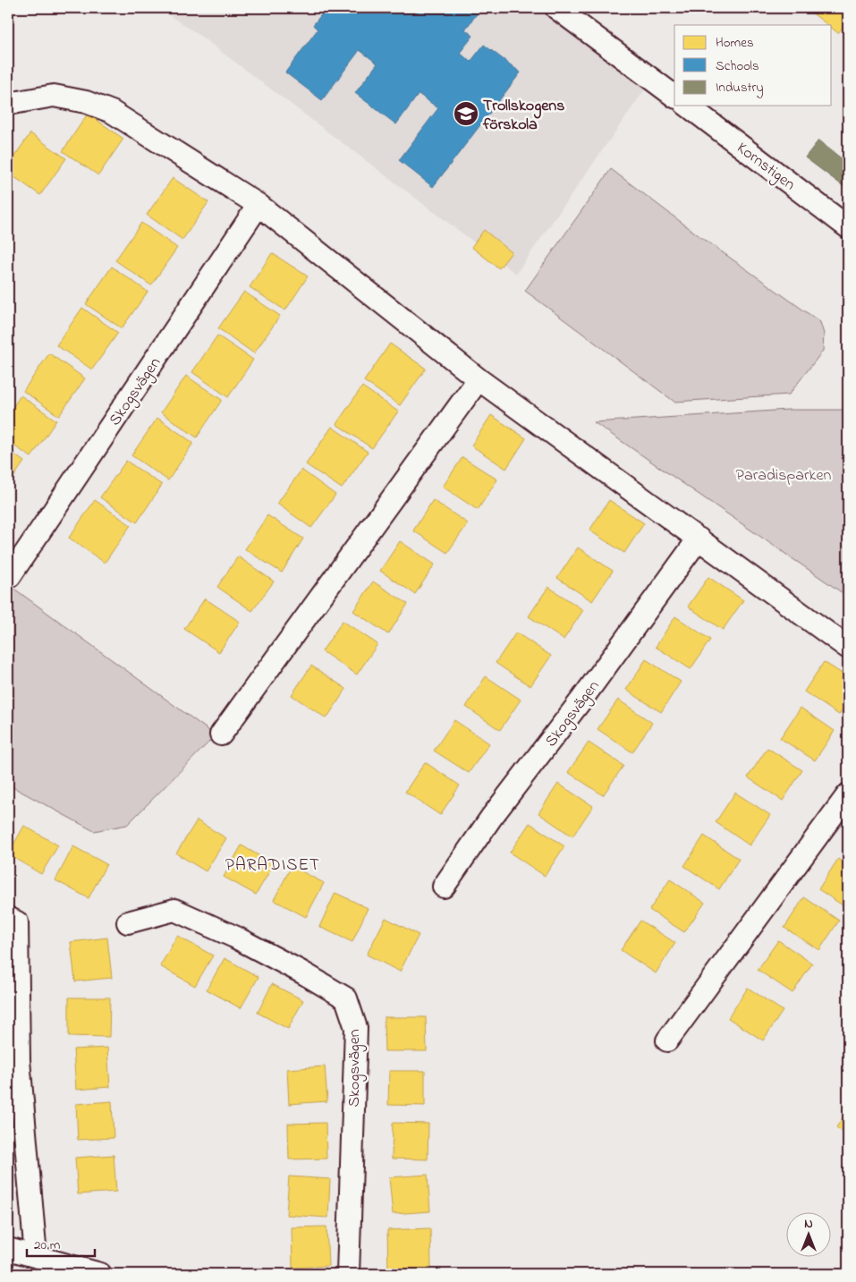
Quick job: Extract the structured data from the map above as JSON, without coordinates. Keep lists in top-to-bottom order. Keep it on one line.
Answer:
{"streets":{"street":["Kornstigen","Skogsvägen"]},"districts":["PARADISET"],"parks":["Paradisparken"],"places":{"school or university":["Trollskogens förskola"]},"legend":["Homes","Schools","Industry"],"scale_bar":"20 m","north":"top"}
